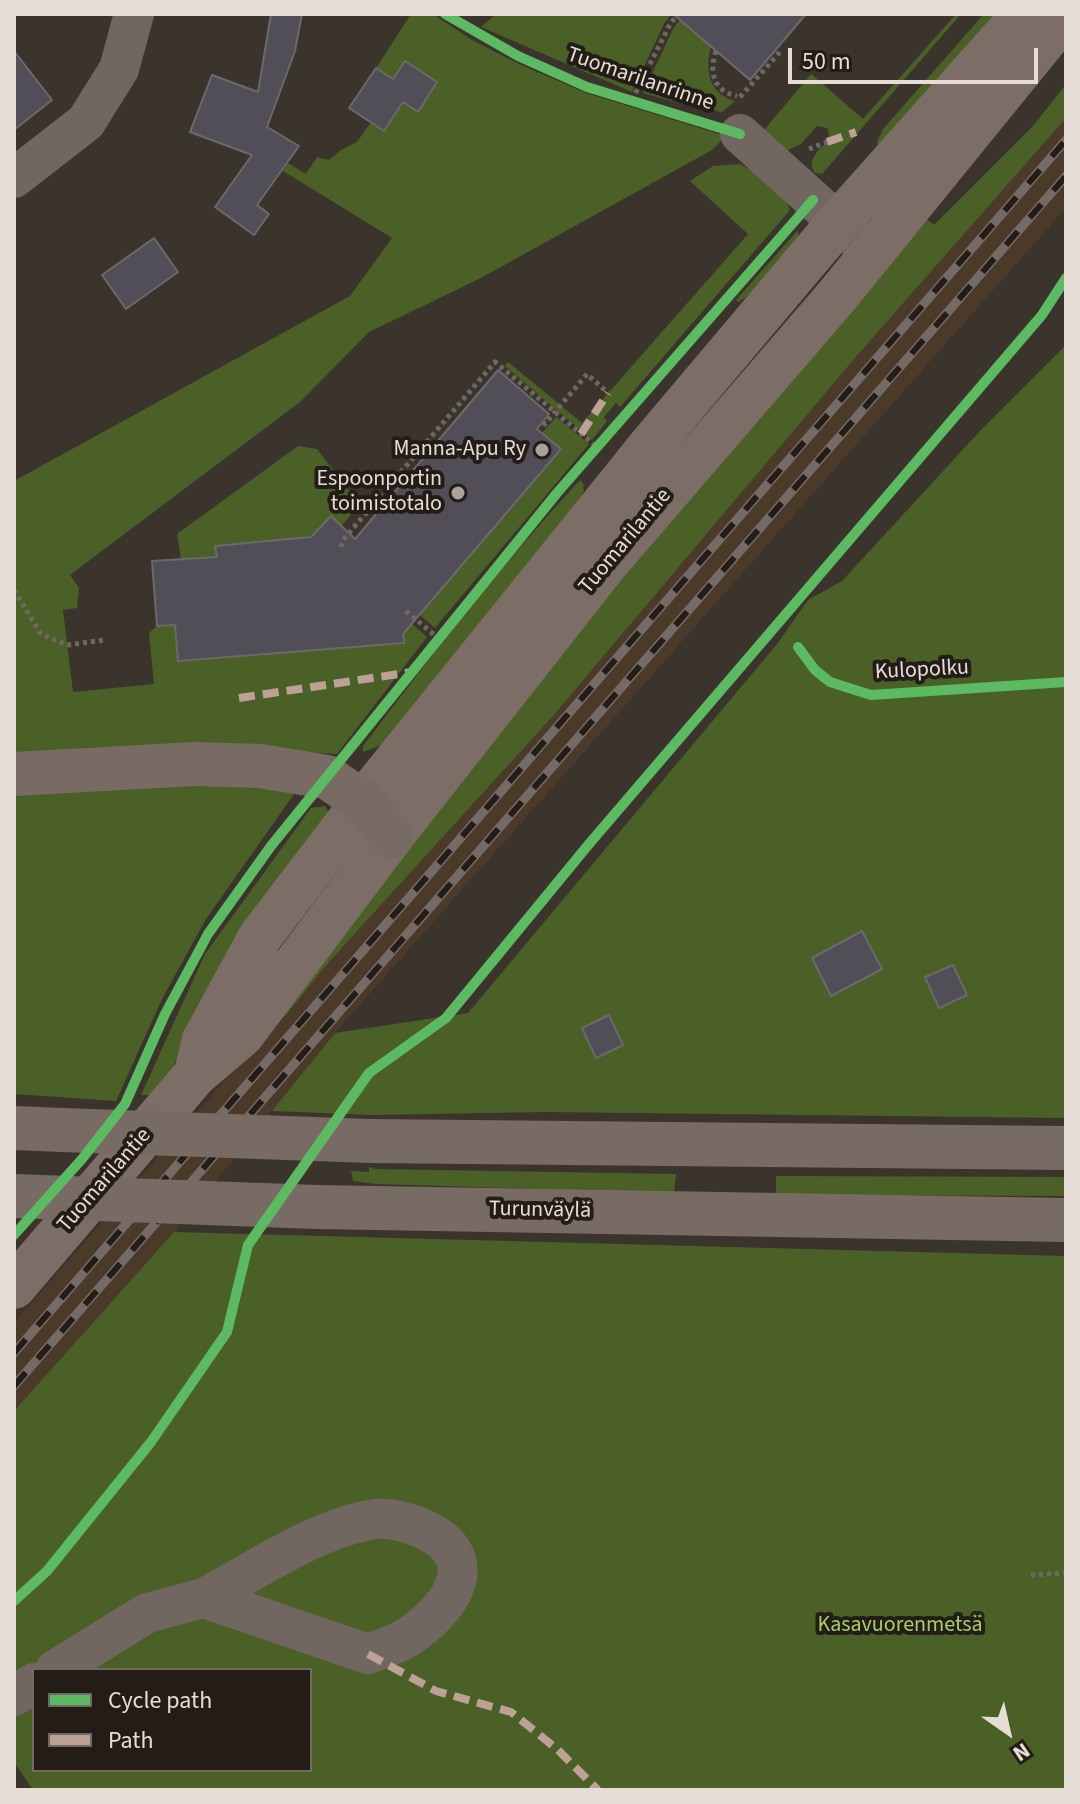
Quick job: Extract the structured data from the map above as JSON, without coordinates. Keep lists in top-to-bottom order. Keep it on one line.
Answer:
{"streets":{"highway":["Turunväylä"],"main road":["Tuomarilantie"],"cycle path":["Tuomarilanrinne","Kulopolku"]},"parks":["Kasavuorenmetsä"],"places":["Manna-Apu Ry","Espoonportin toimistotalo"],"legend":["Cycle path","Path"],"scale_bar":"50 m","north":"bottom right"}
